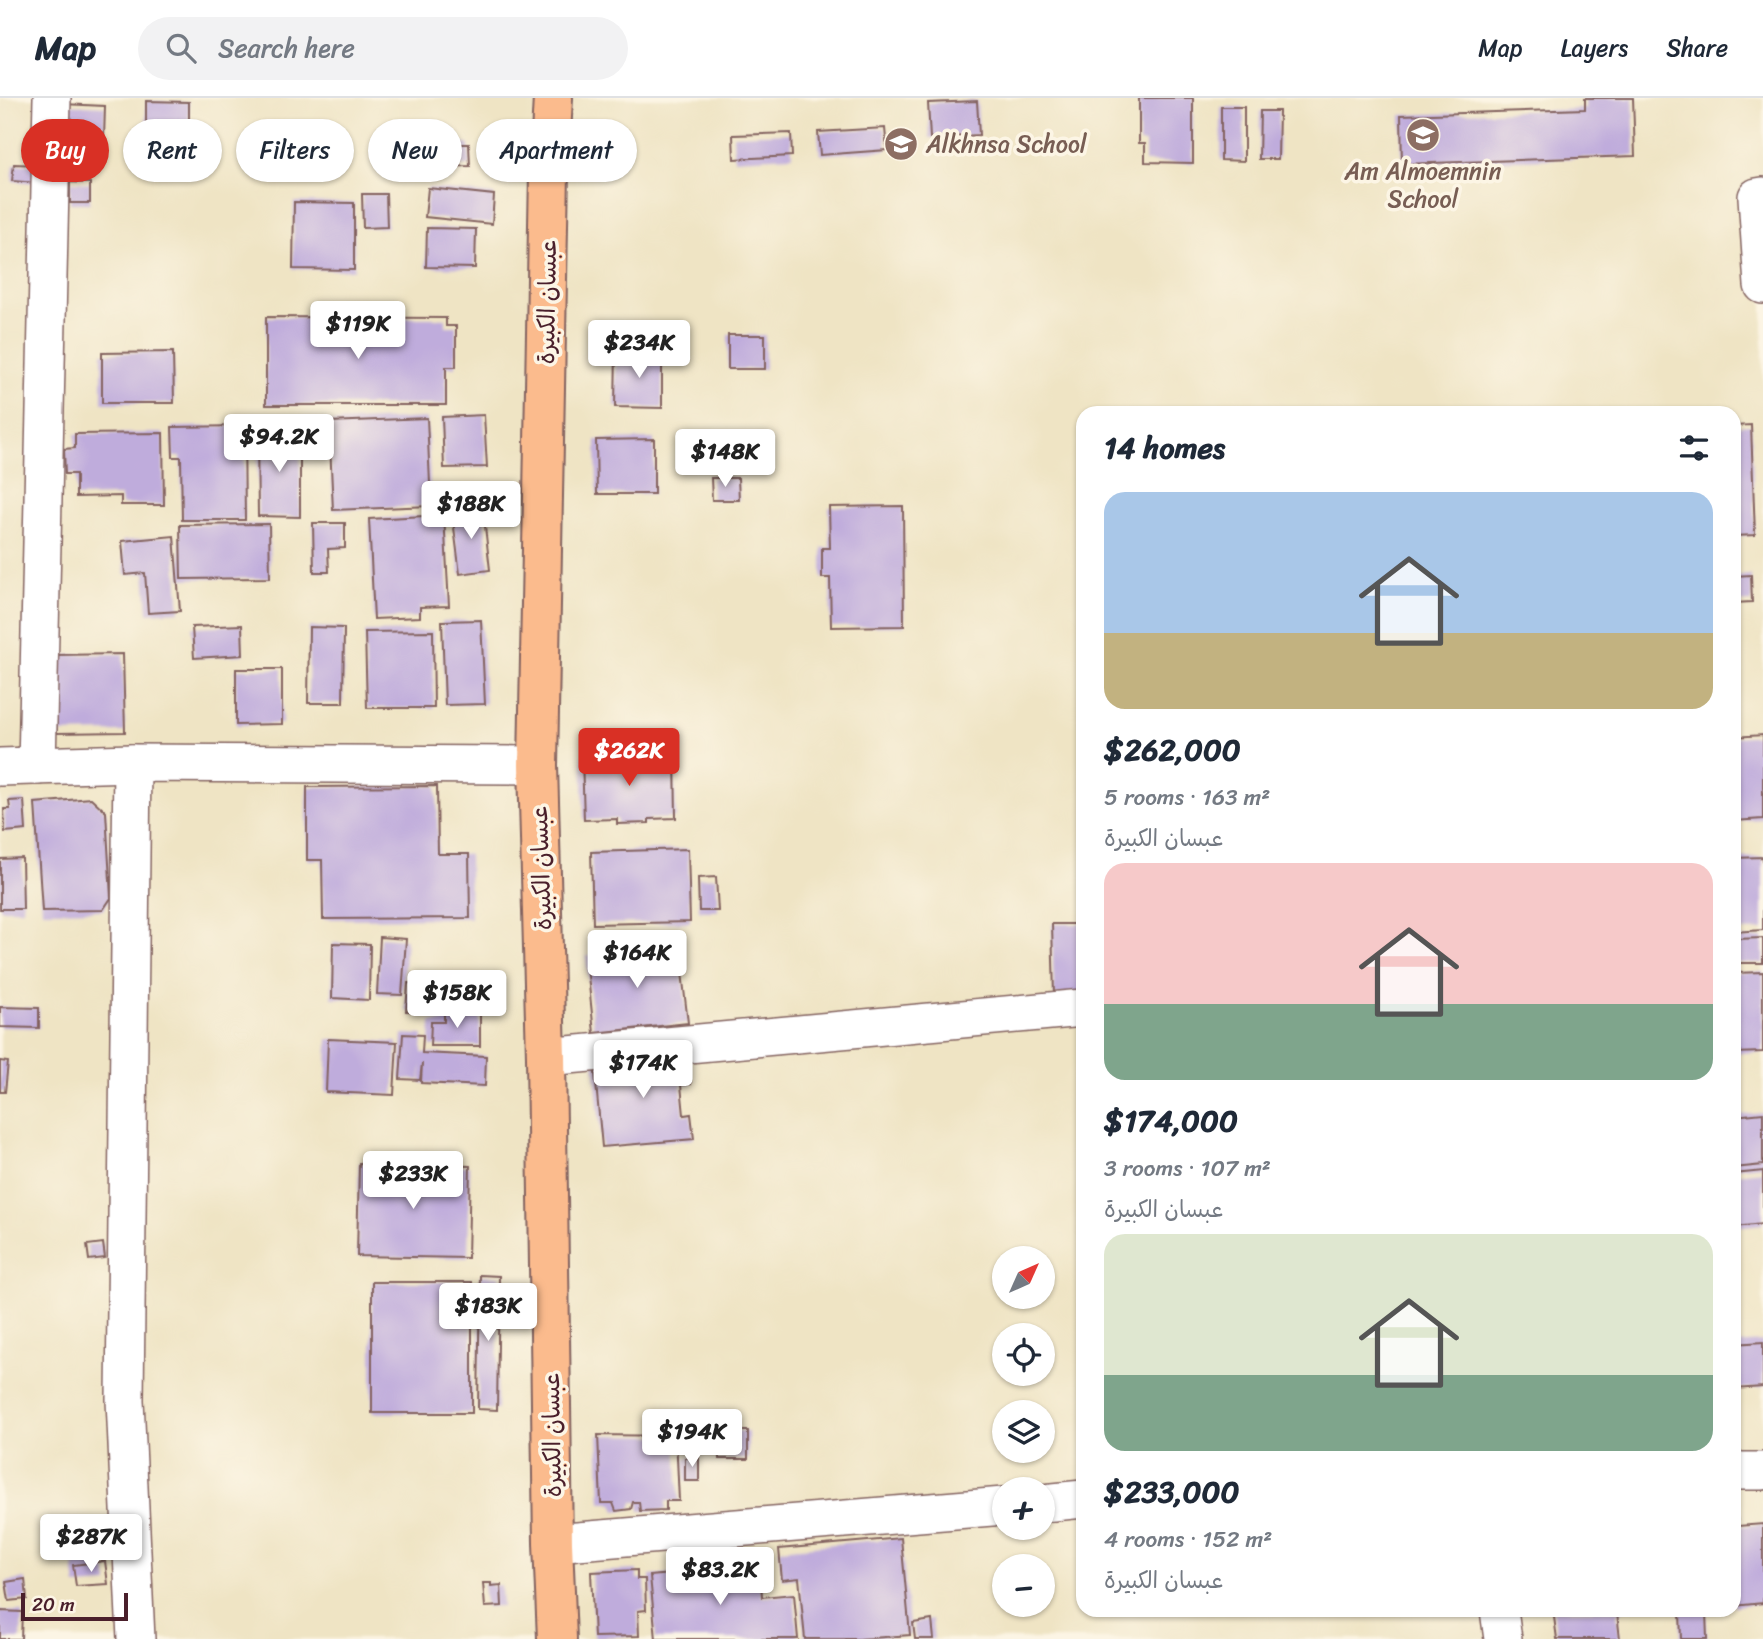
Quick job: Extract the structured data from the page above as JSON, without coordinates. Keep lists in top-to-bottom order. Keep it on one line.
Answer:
{"streets":{"main road":["عبسان الكبيرة"]},"places":{"school or university":["Am Almoemnin School","Alkhnsa School"]},"scale_bar":"20 m","north":"top right","page":{"header":"Map","search":"Search here","nav":["Map","Layers","Share"],"chip":["Buy","Rent","Filters","New","Apartment"],"price":["$119K","$234K","$94.2K","$148K","$188K","$262K","$164K","$158K","$174K","$233K","$183K","$194K","$287K","$83.2K"],"heading":"14 homes","list":[{"name":"$262,000","note":"5 rooms · 163 m² · عبسان الكبيرة"},{"name":"$174,000","note":"3 rooms · 107 m² · عبسان الكبيرة"},{"name":"$233,000","note":"4 rooms · 152 m² · عبسان الكبيرة"}],"map_buttons":["+","−"],"scale":"20 m"}}
